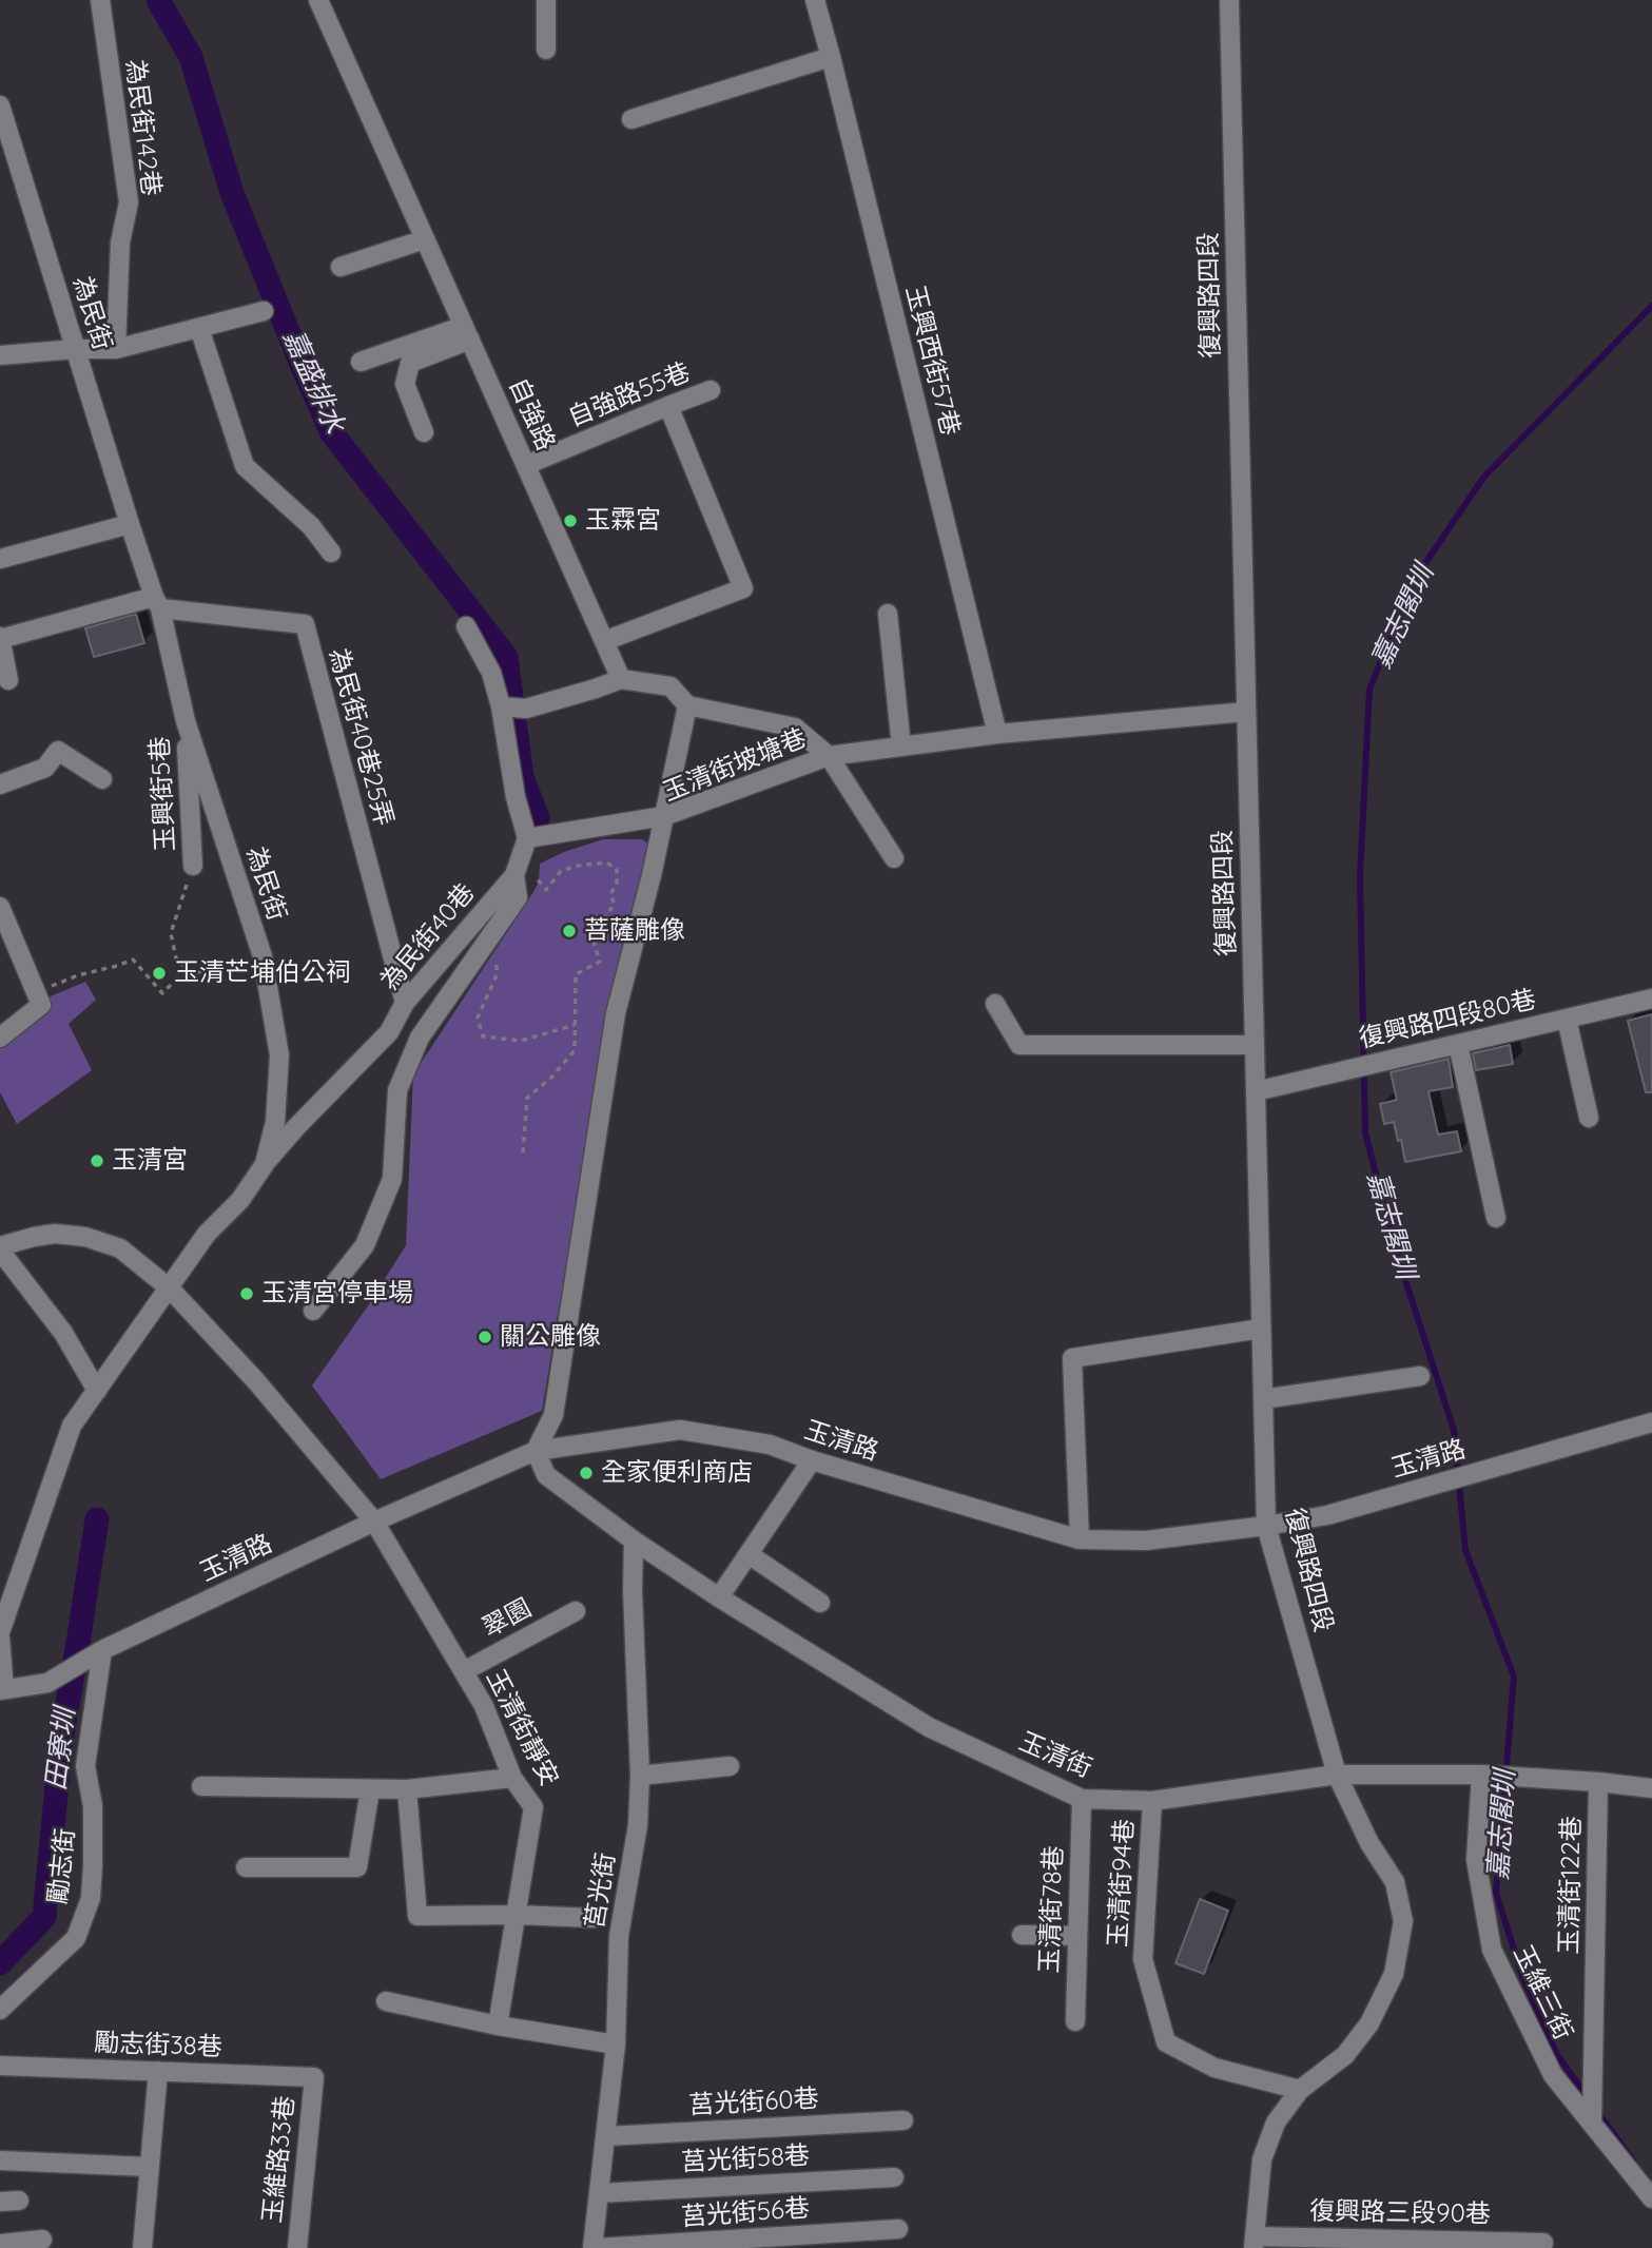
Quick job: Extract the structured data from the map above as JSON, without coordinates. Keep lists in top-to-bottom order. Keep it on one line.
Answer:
{"streets":{"street":["為民街142巷","復興路四段","為民街","玉興西街57巷","自強路55巷","自強路","為民街40巷25弄","玉清街坡塘巷","玉興街5巷","為民街40巷","復興路四段80巷","玉清路","翠園","玉清街靜安","玉清街","勵志街","玉清街94巷","玉清街122巷","莒光街","玉清街78巷","玉維三街","勵志街38巷","莒光街60巷","玉維路33巷","莒光街58巷","莒光街56巷","復興路三段90巷"]},"crossings":[["復興路四段","玉清街坡塘巷"],["復興路四段","復興路四段80巷"],["復興路四段","玉清路"],["復興路四段","玉清街"],["復興路四段","玉清街94巷"],["復興路四段","復興路三段90巷"],["為民街","為民街40巷25弄"],["為民街","玉興街5巷"],["為民街","為民街40巷"],["為民街","玉清路"],["為民街","玉清街靜安"],["玉興西街57巷","玉清街坡塘巷"],["自強路55巷","自強路"],["為民街40巷25弄","為民街40巷"],["玉清街坡塘巷","玉清路"],["玉清街坡塘巷","玉清街"],["玉清路","玉清街靜安"],["玉清路","玉清街"],["玉清路","勵志街"],["翠園","玉清街靜安"],["玉清街","玉清街94巷"],["玉清街","玉清街122巷"],["玉清街","莒光街"],["玉清街","玉清街78巷"],["玉清街","玉維三街"],["玉清街122巷","玉維三街"],["莒光街","莒光街60巷"],["莒光街","莒光街58巷"],["莒光街","莒光街56巷"],["勵志街38巷","玉維路33巷"]],"water":["嘉盛排水","嘉志閣圳","田寮圳"],"places":["玉霖宮","菩薩雕像","玉清芒埔伯公祠","玉清宮","玉清宮停車場","關公雕像","全家便利商店"]}
